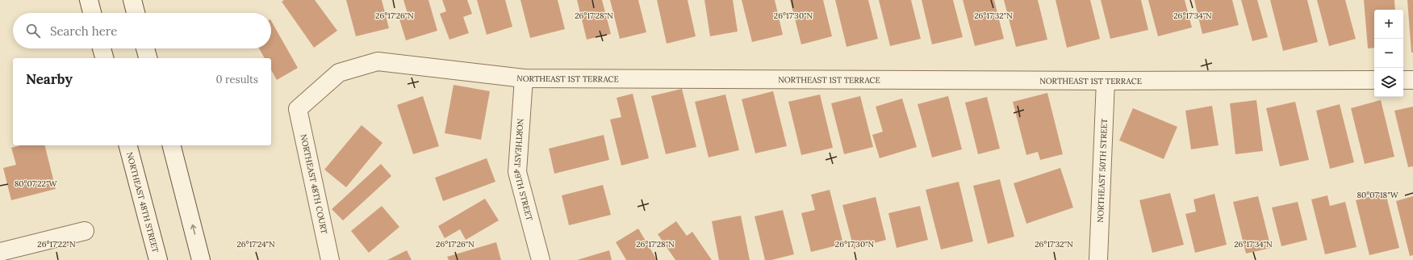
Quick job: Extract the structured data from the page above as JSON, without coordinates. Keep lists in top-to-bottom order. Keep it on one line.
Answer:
{"streets":{"street":["NORTHEAST 1ST TERRACE","NORTHEAST 49TH STREET","NORTHEAST 50TH STREET","NORTHEAST 48TH COURT","NORTHEAST 48TH STREET"]},"crossings":[["NORTHEAST 1ST TERRACE","NORTHEAST 49TH STREET"],["NORTHEAST 1ST TERRACE","NORTHEAST 50TH STREET"],["NORTHEAST 1ST TERRACE","NORTHEAST 48TH COURT"]],"page":{"map_buttons":["+","−"],"search":"Search here","heading":["Nearby","0 results"]},"coordinates":["26°17'26\"N","26°17'28\"N","26°17'30\"N","26°17'32\"N","26°17'34\"N","80°07'22\"W","80°07'18\"W","26°17'22\"N","26°17'24\"N"]}
